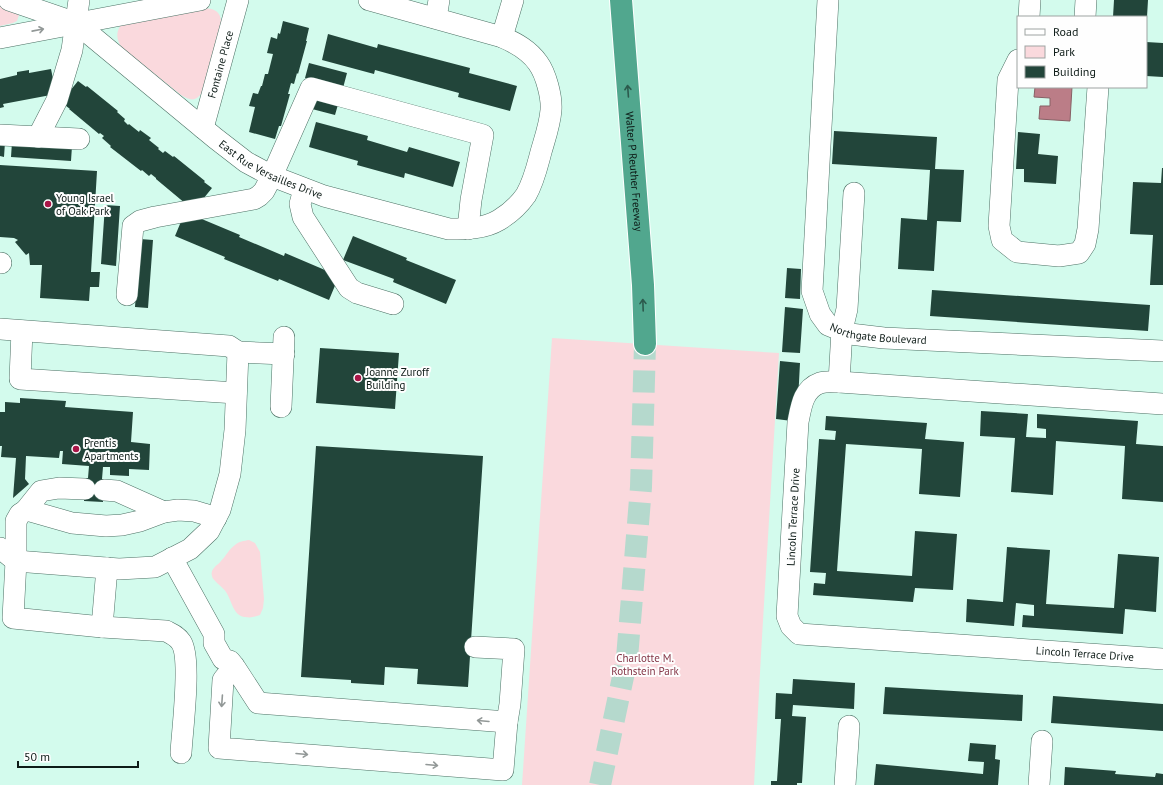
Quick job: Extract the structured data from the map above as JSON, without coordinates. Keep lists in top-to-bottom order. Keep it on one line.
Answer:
{"streets":{"highway":["Walter P Reuther Freeway"],"street":["Fontaine Place","East Rue Versailles Drive","Northgate Boulevard","Lincoln Terrace Drive"]},"crossings":[["Fontaine Place","East Rue Versailles Drive"]],"one_way":["Walter P Reuther Freeway"],"parks":["Charlotte M. Rothstein Park"],"places":["Young Israel of Oak Park","Joanne Zuroff Building","Prentis Apartments"],"legend":["Road","Park","Building"],"scale_bar":"50 m"}
